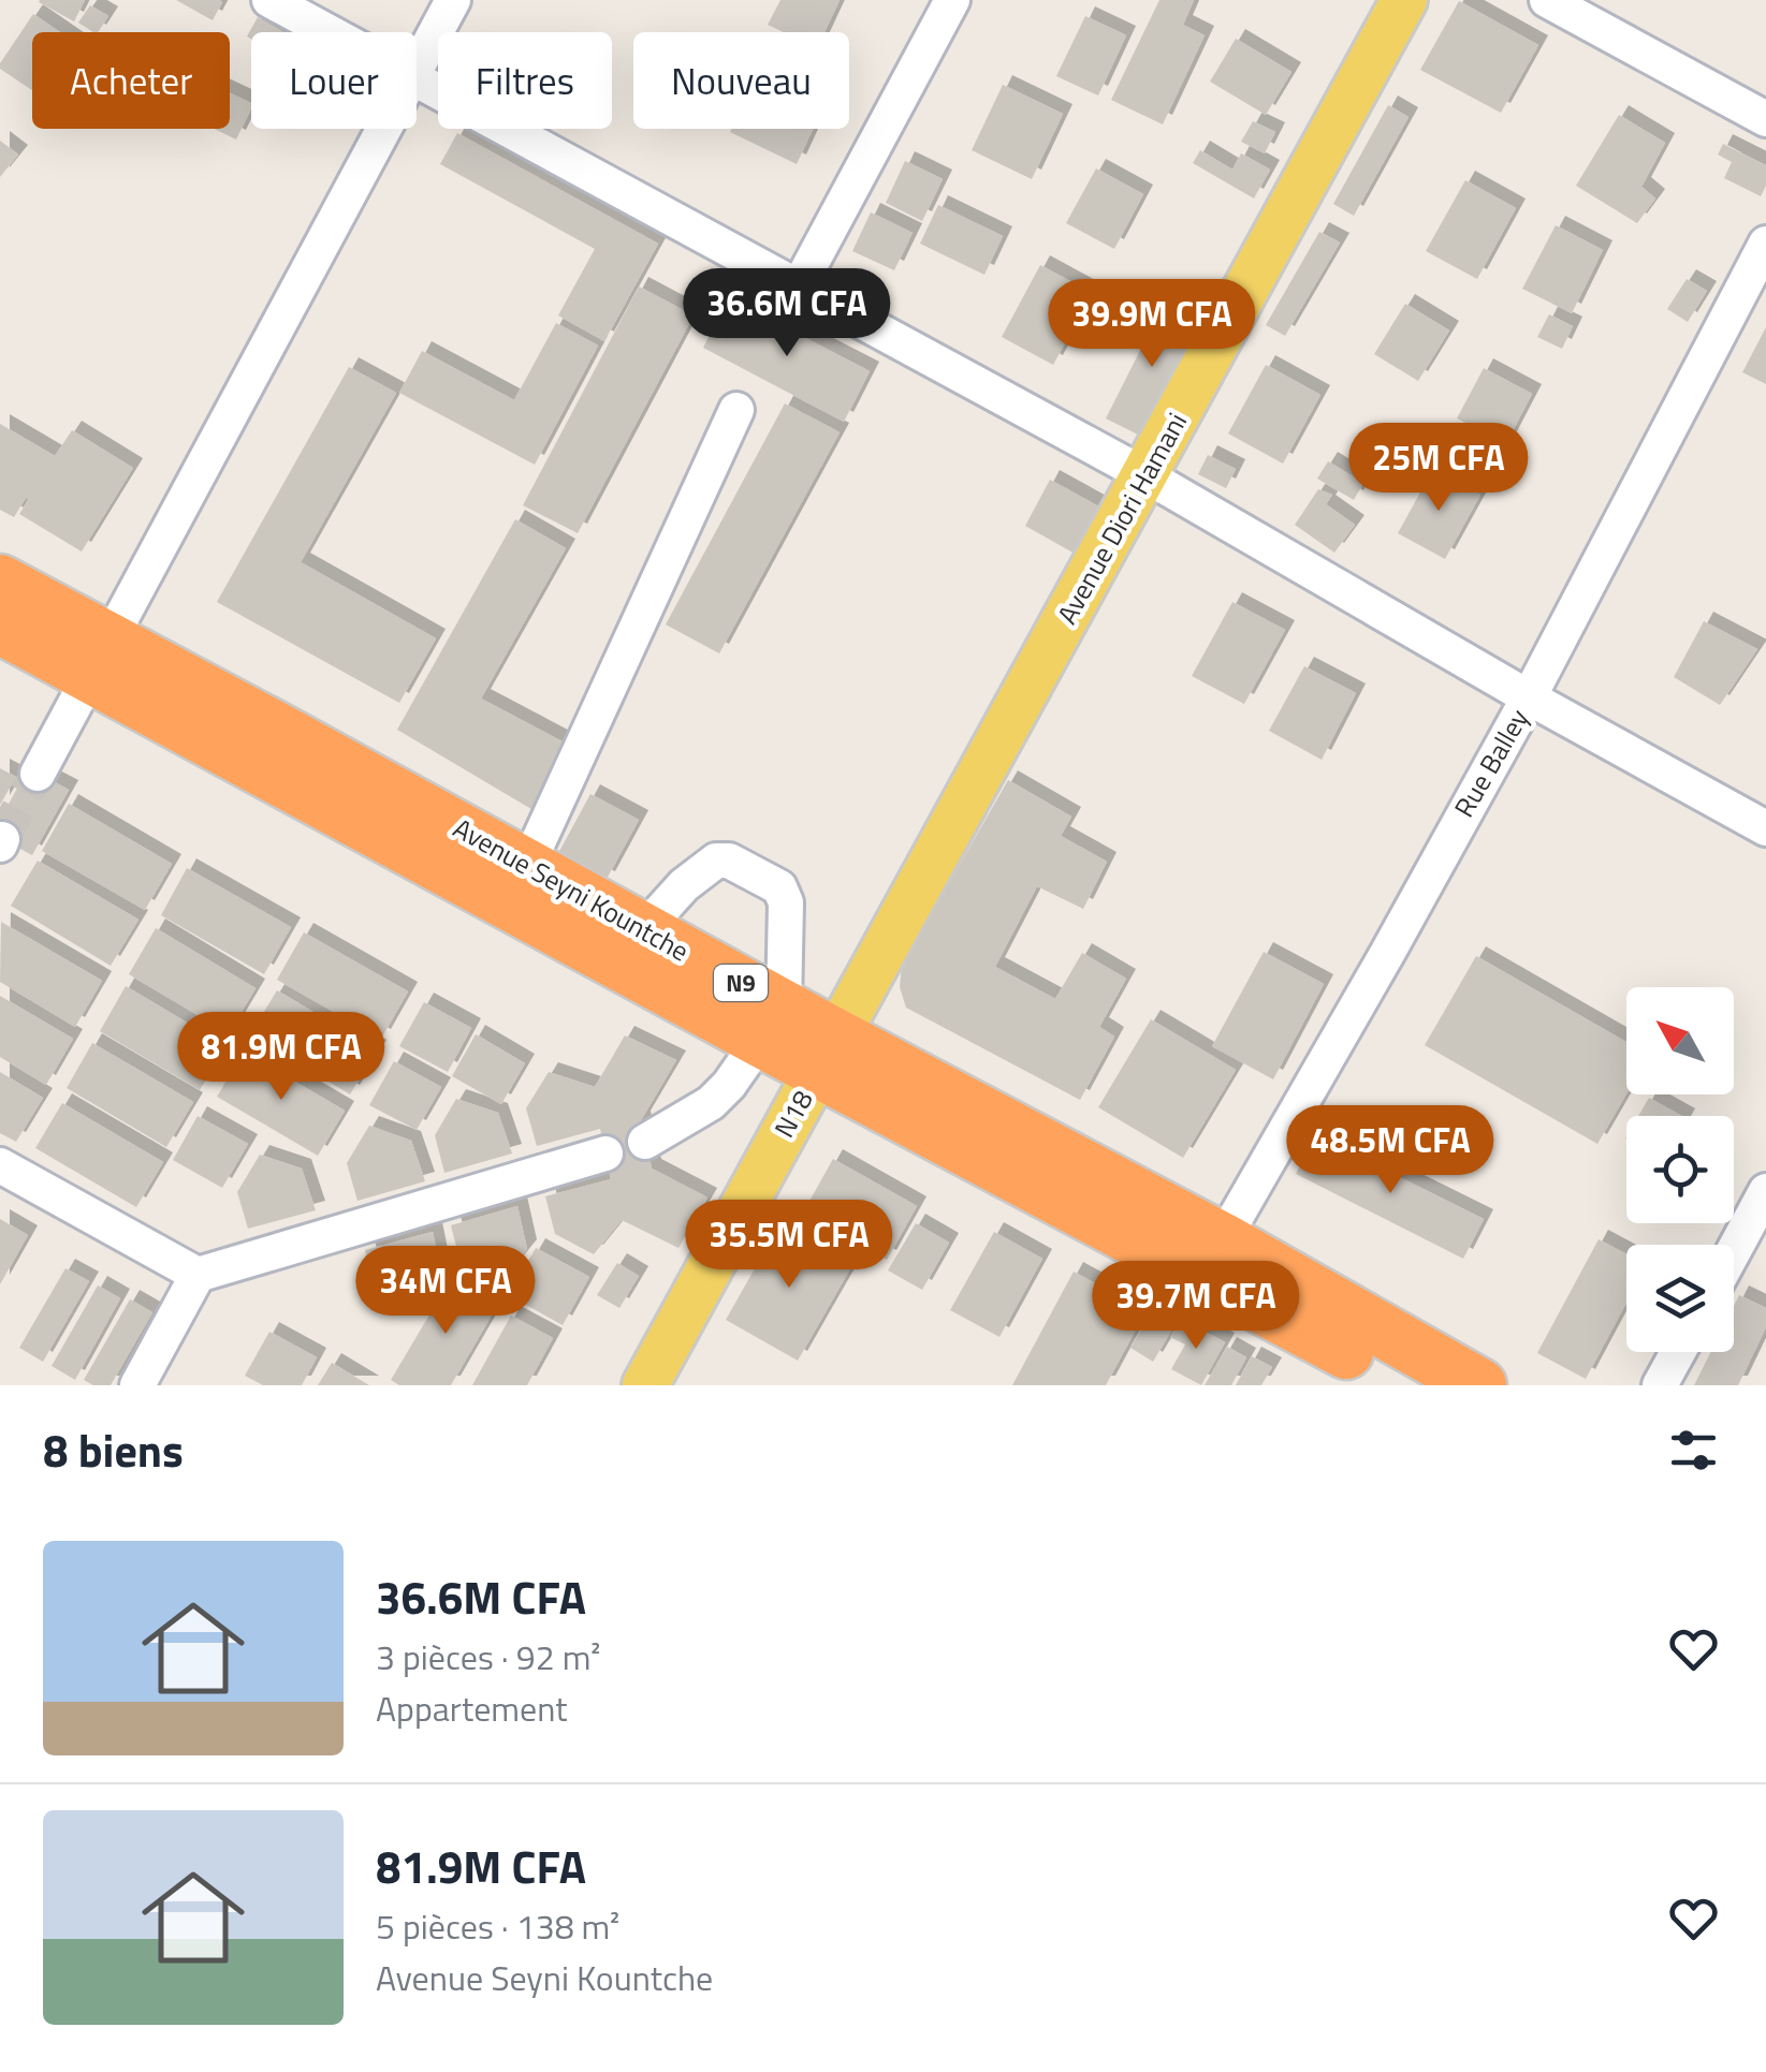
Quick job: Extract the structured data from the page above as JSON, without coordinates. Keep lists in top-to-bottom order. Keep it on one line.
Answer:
{"streets":{"highway":["Avenue Seyni Kountche","N9"],"main road":["Avenue Diori Hamani","N18"],"street":["Rue Balley"]},"crossings":[["Avenue Diori Hamani","Avenue Seyni Kountche"],["Avenue Diori Hamani","N18"],["Rue Balley","Avenue Seyni Kountche"],["Avenue Seyni Kountche","N18"]],"north":"top left","page":{"chip":["Acheter","Louer","Filtres","Nouveau"],"price":["36.6M CFA","39.9M CFA","25M CFA","81.9M CFA","48.5M CFA","35.5M CFA","34M CFA","39.7M CFA"],"heading":"8 biens","list":[{"name":"36.6M CFA","note":"3 pièces · 92 m² · Appartement"},{"name":"81.9M CFA","note":"5 pièces · 138 m² · Avenue Seyni Kountche"}]}}
